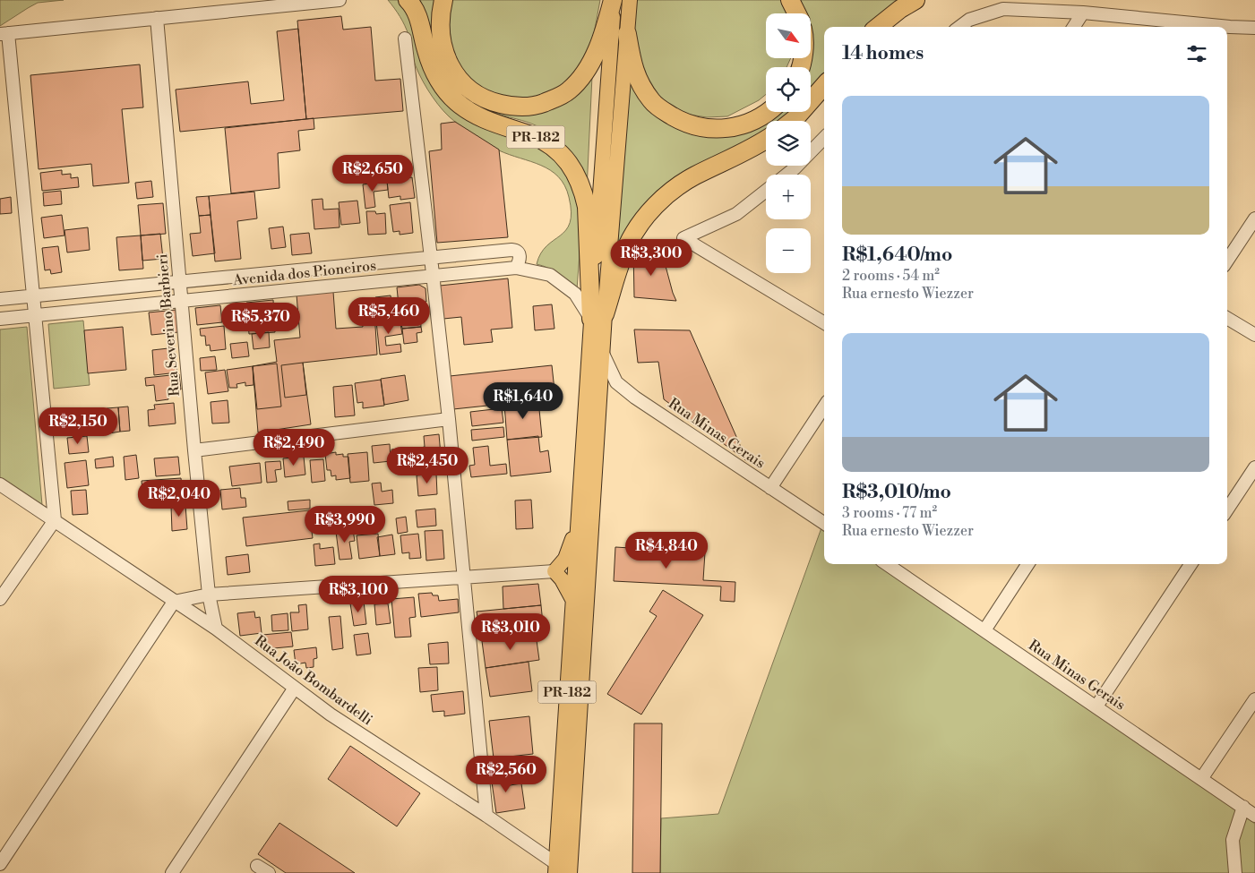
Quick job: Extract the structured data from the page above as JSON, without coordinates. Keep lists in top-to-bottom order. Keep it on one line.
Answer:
{"streets":{"highway":["PR-182"],"street":["Avenida dos Pioneiros","Rua Severino Barbieri","Rua Minas Gerais","Rua João Bombardelli"]},"crossings":[["PR-182","Avenida dos Pioneiros"],["PR-182","Rua Minas Gerais"],["PR-182","Rua João Bombardelli"],["Avenida dos Pioneiros","Rua Severino Barbieri"],["Rua Severino Barbieri","Rua João Bombardelli"]],"north":"bottom right","page":{"map_buttons":["+","−"],"heading":"14 homes","list":[{"name":"R$1,640/mo","note":"2 rooms · 54 m² · Rua ernesto Wiezzer"},{"name":"R$3,010/mo","note":"3 rooms · 77 m² · Rua ernesto Wiezzer"}],"price":["R$2,650","R$3,300","R$5,460","R$5,370","R$1,640","R$2,150","R$2,490","R$2,450","R$2,040","R$3,990","R$4,840","R$3,100","R$3,010","R$2,560"]}}
